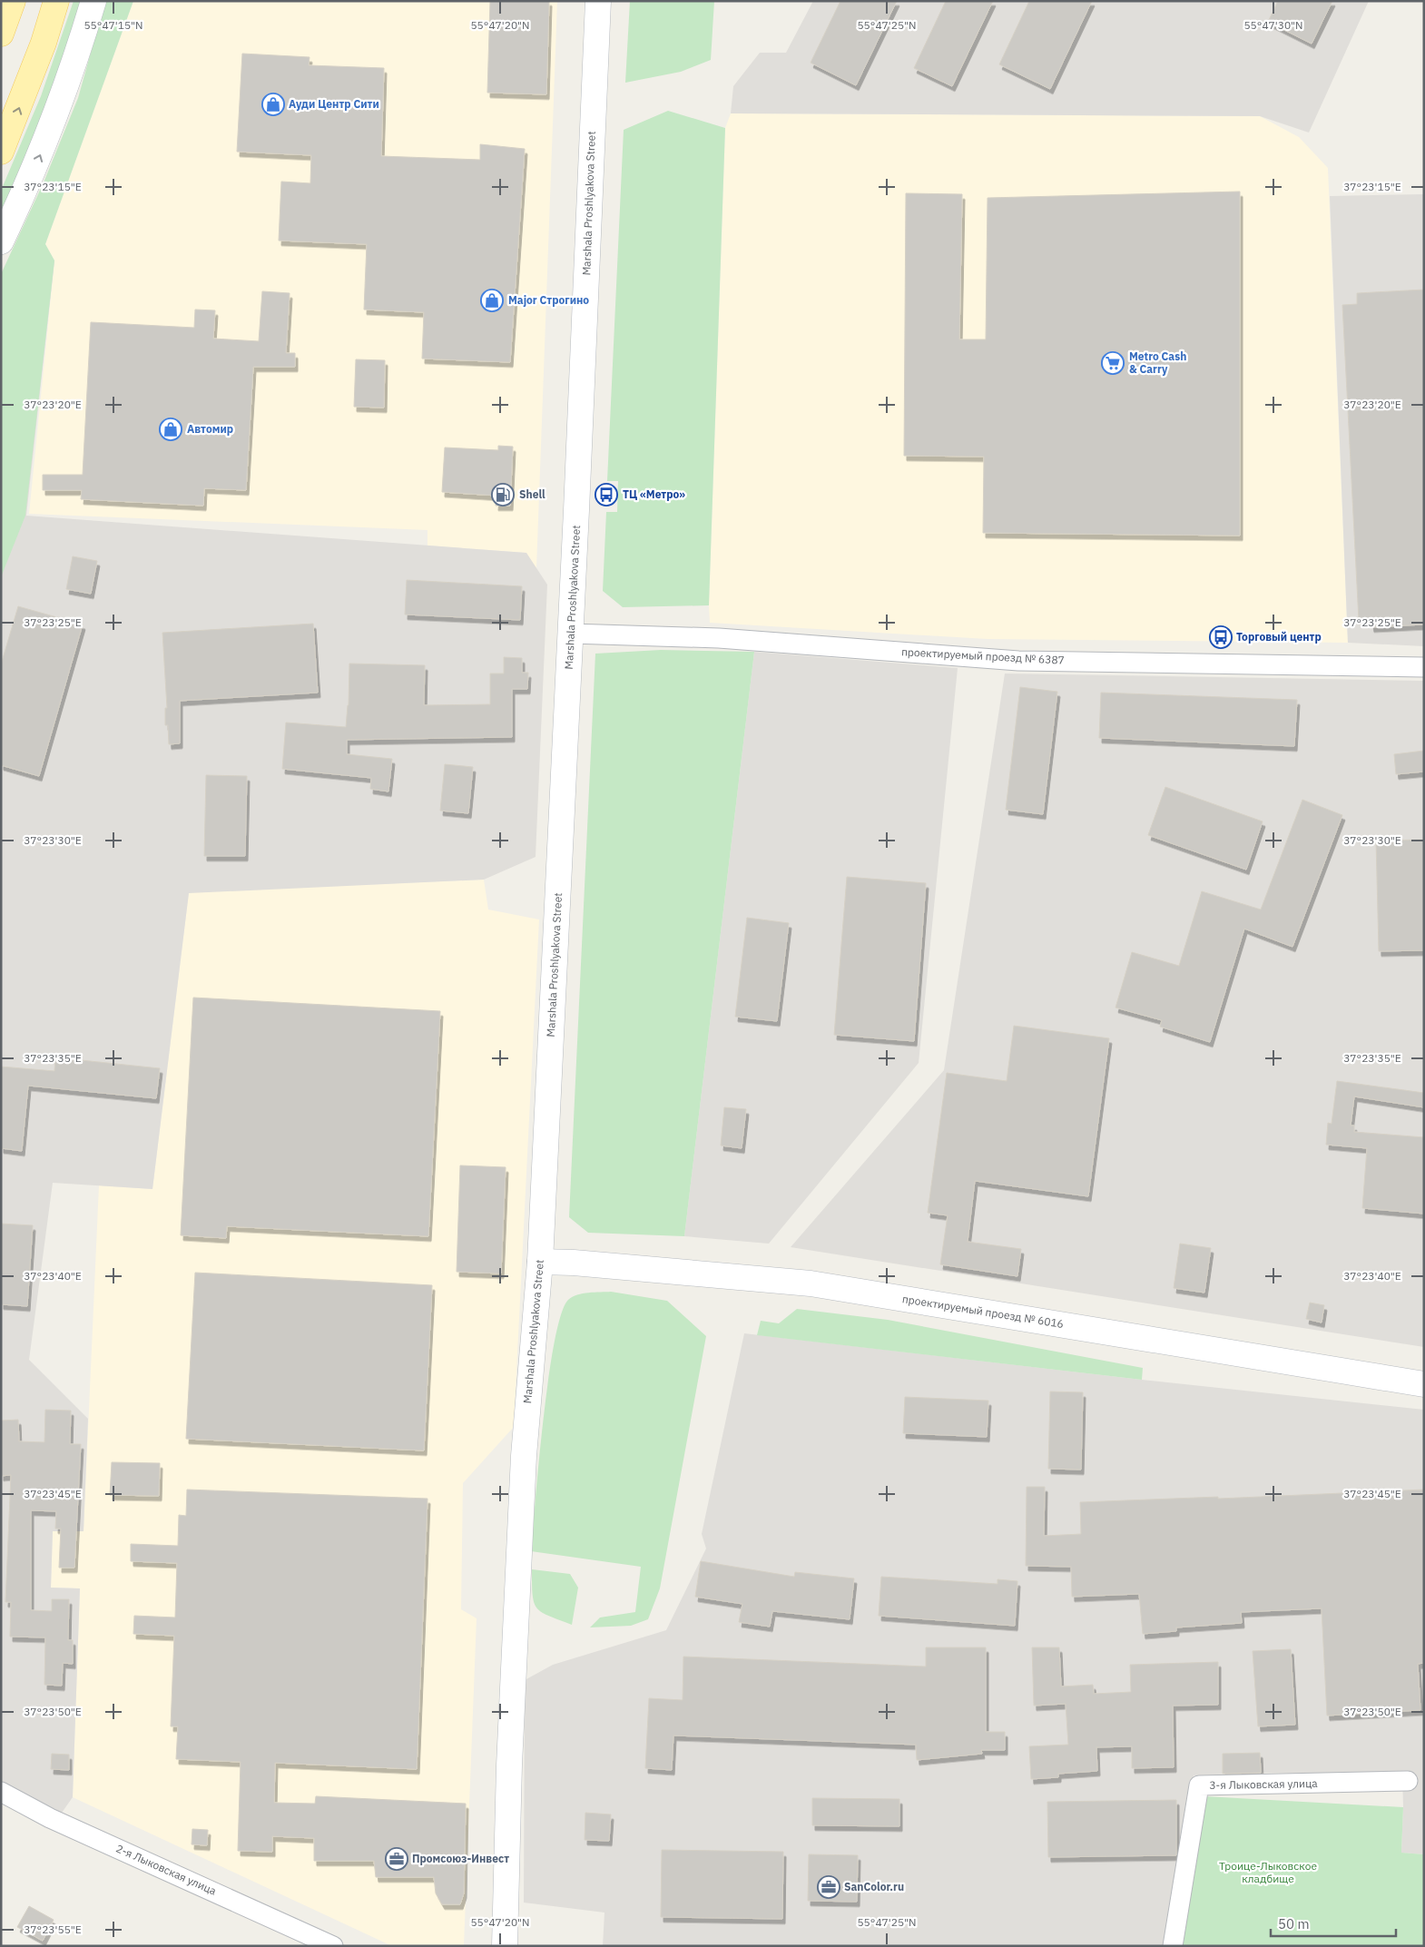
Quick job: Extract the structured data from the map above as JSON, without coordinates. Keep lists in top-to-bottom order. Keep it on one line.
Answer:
{"streets":{"main road":["Marshala Proshlyakova Street","проектируемый проезд № 6016"],"street":["проектируемый проезд № 6387","3-я Лыковская улица","2-я Лыковская улица"]},"crossings":[["Marshala Proshlyakova Street","проектируемый проезд № 6387"],["Marshala Proshlyakova Street","проектируемый проезд № 6016"]],"parks":["Троице-Лыковское кладбище"],"places":{"shop":["Ауди Центр Сити","Major Строгино","Автомир"],"supermarket":["Metro Cash & Carry"],"fuel station":["Shell"],"bus stop":["ТЦ «Метро»","Торговый центр"],"office":["Промсоюз-Инвест","SanColor.ru"]},"scale_bar":"50 m","coordinates":["55°47'15\"N","55°47'20\"N","55°47'25\"N","55°47'30\"N","37°23'15\"E","37°23'20\"E","37°23'25\"E","37°23'30\"E","37°23'35\"E","37°23'40\"E","37°23'45\"E","37°23'50\"E","37°23'55\"E"]}
